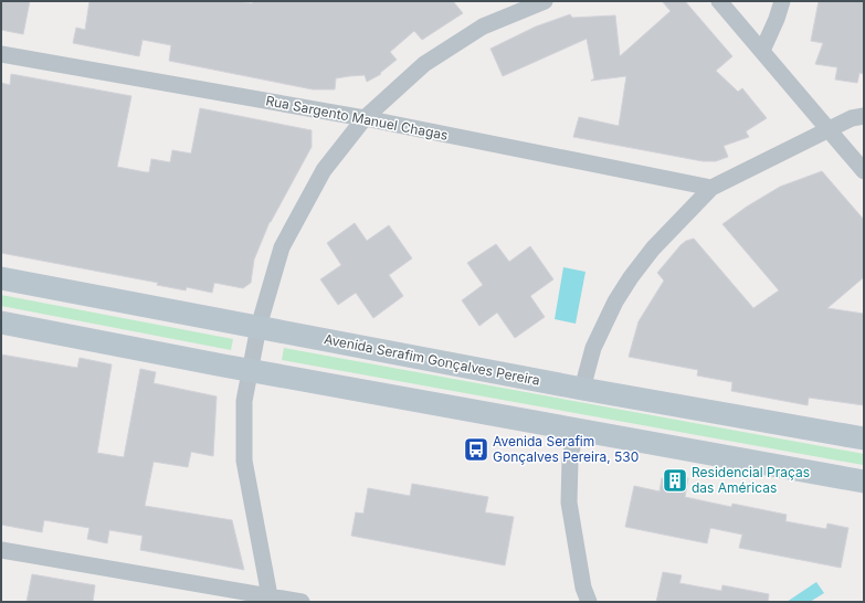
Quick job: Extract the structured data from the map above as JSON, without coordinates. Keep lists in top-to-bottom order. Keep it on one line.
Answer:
{"streets":{"main road":["Avenida Serafim Gonçalves Pereira"],"street":["Rua Sargento Manuel Chagas"]},"places":{"bus stop":["Avenida Serafim Gonçalves Pereira, 530"],"building":["Residencial Praças das Américas"]}}
